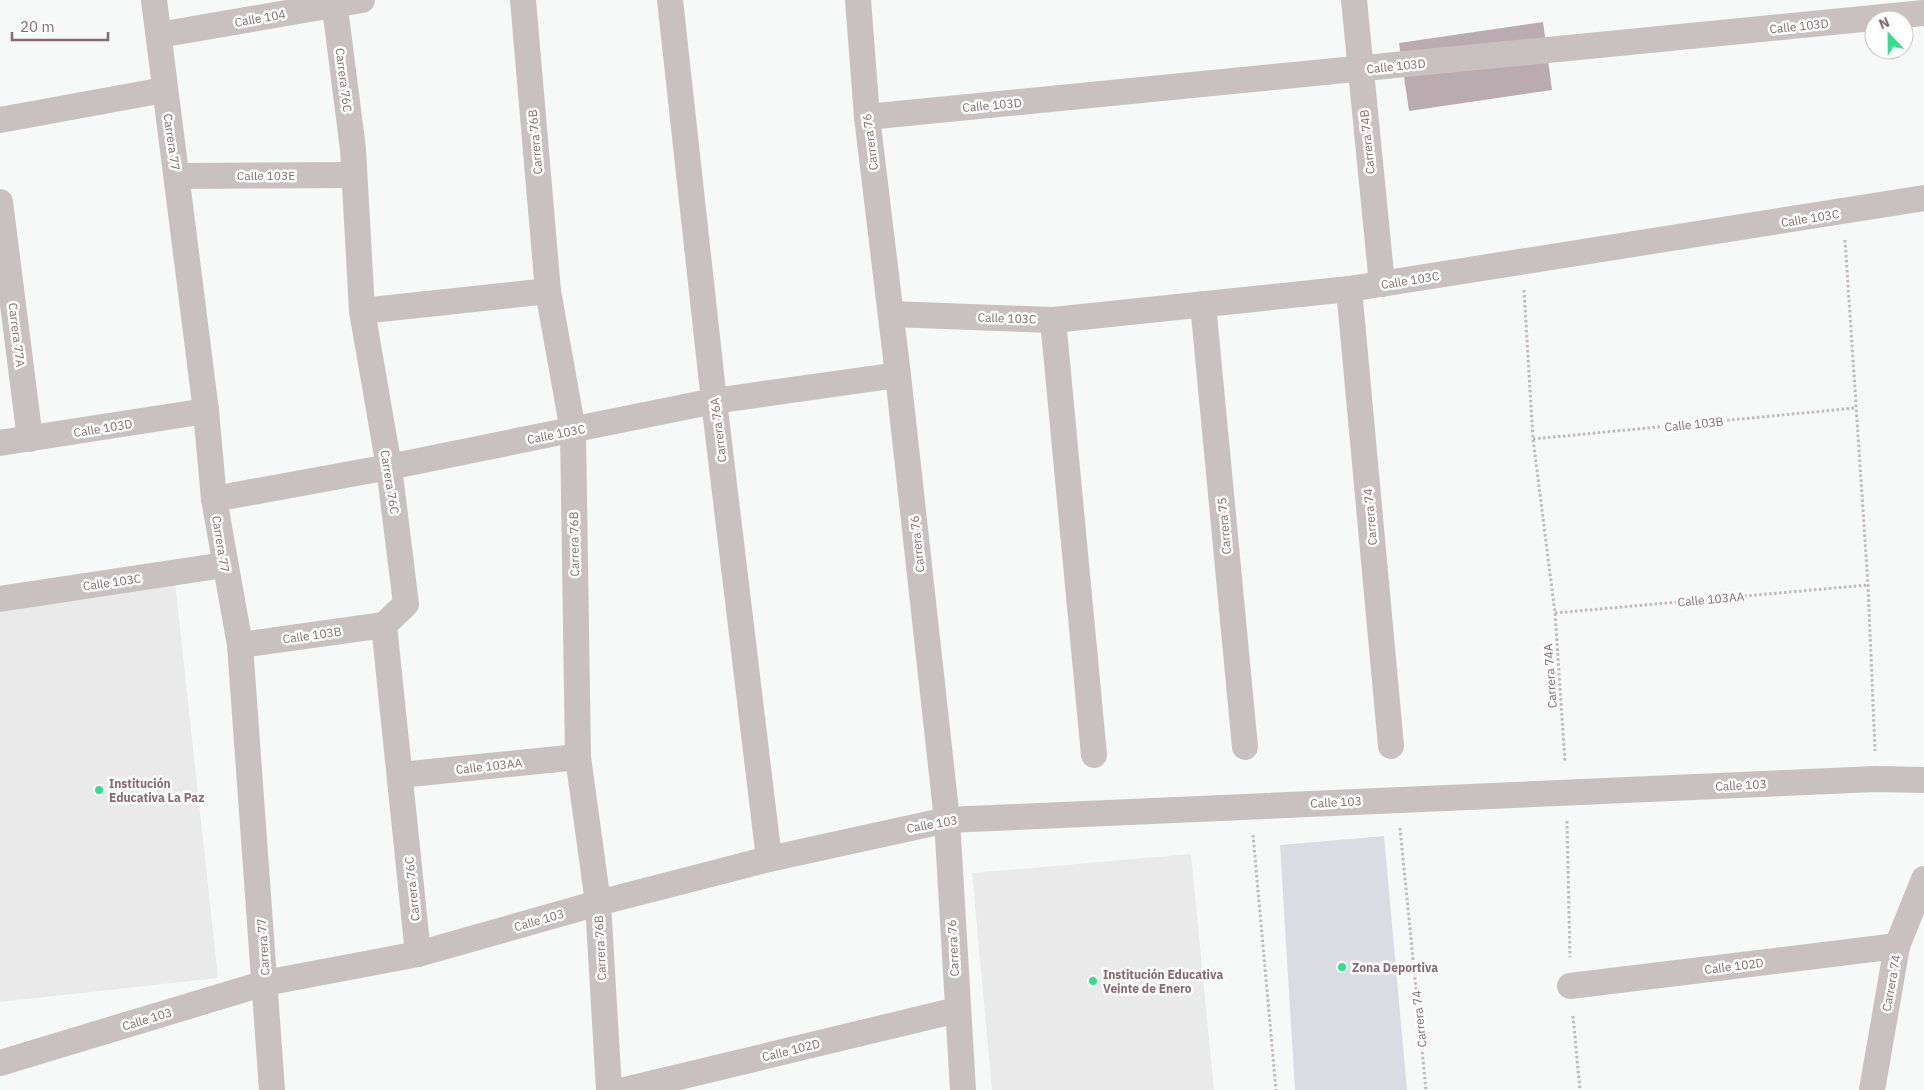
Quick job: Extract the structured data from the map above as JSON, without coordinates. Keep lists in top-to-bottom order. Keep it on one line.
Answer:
{"streets":{"street":["Calle 104","Calle 103D","Carrera 76C","Carrera 77","Carrera 76B","Carrera 76","Carrera 74B","Calle 103E","Calle 103C","Carrera 77A","Calle 103B","Carrera 76A","Carrera 74","Carrera 75","Calle 103AA","Calle 103","Calle 102D"],"path":["Carrera 74A"]},"crossings":[["Calle 104","Carrera 76C"],["Calle 104","Carrera 77"],["Calle 103D","Carrera 77"],["Calle 103D","Carrera 76"],["Calle 103D","Carrera 74B"],["Calle 103D","Carrera 77A"],["Carrera 76C","Calle 103E"],["Carrera 76C","Calle 103C"],["Carrera 76C","Calle 103B"],["Carrera 76C","Calle 103AA"],["Carrera 76C","Calle 103"],["Carrera 77","Calle 103E"],["Carrera 77","Calle 103C"],["Carrera 77","Calle 103B"],["Carrera 77","Calle 103"],["Carrera 76B","Calle 103C"],["Carrera 76B","Calle 103AA"],["Carrera 76B","Calle 103"],["Carrera 76","Calle 103C"],["Carrera 76","Calle 103"],["Carrera 76","Calle 102D"],["Carrera 74B","Calle 103C"],["Calle 103C","Carrera 76A"],["Calle 103C","Carrera 74"],["Calle 103C","Carrera 75"],["Calle 103C","Carrera 74A"],["Calle 103B","Carrera 74A"],["Carrera 76A","Calle 103"],["Carrera 74","Calle 103"],["Carrera 74","Calle 102D"],["Calle 103AA","Carrera 74A"],["Carrera 74A","Calle 103"],["Carrera 74A","Calle 102D"]],"places":["Institución Educativa La Paz","Zona Deportiva","Institución Educativa Veinte de Enero"],"scale_bar":"20 m","north":"top"}
